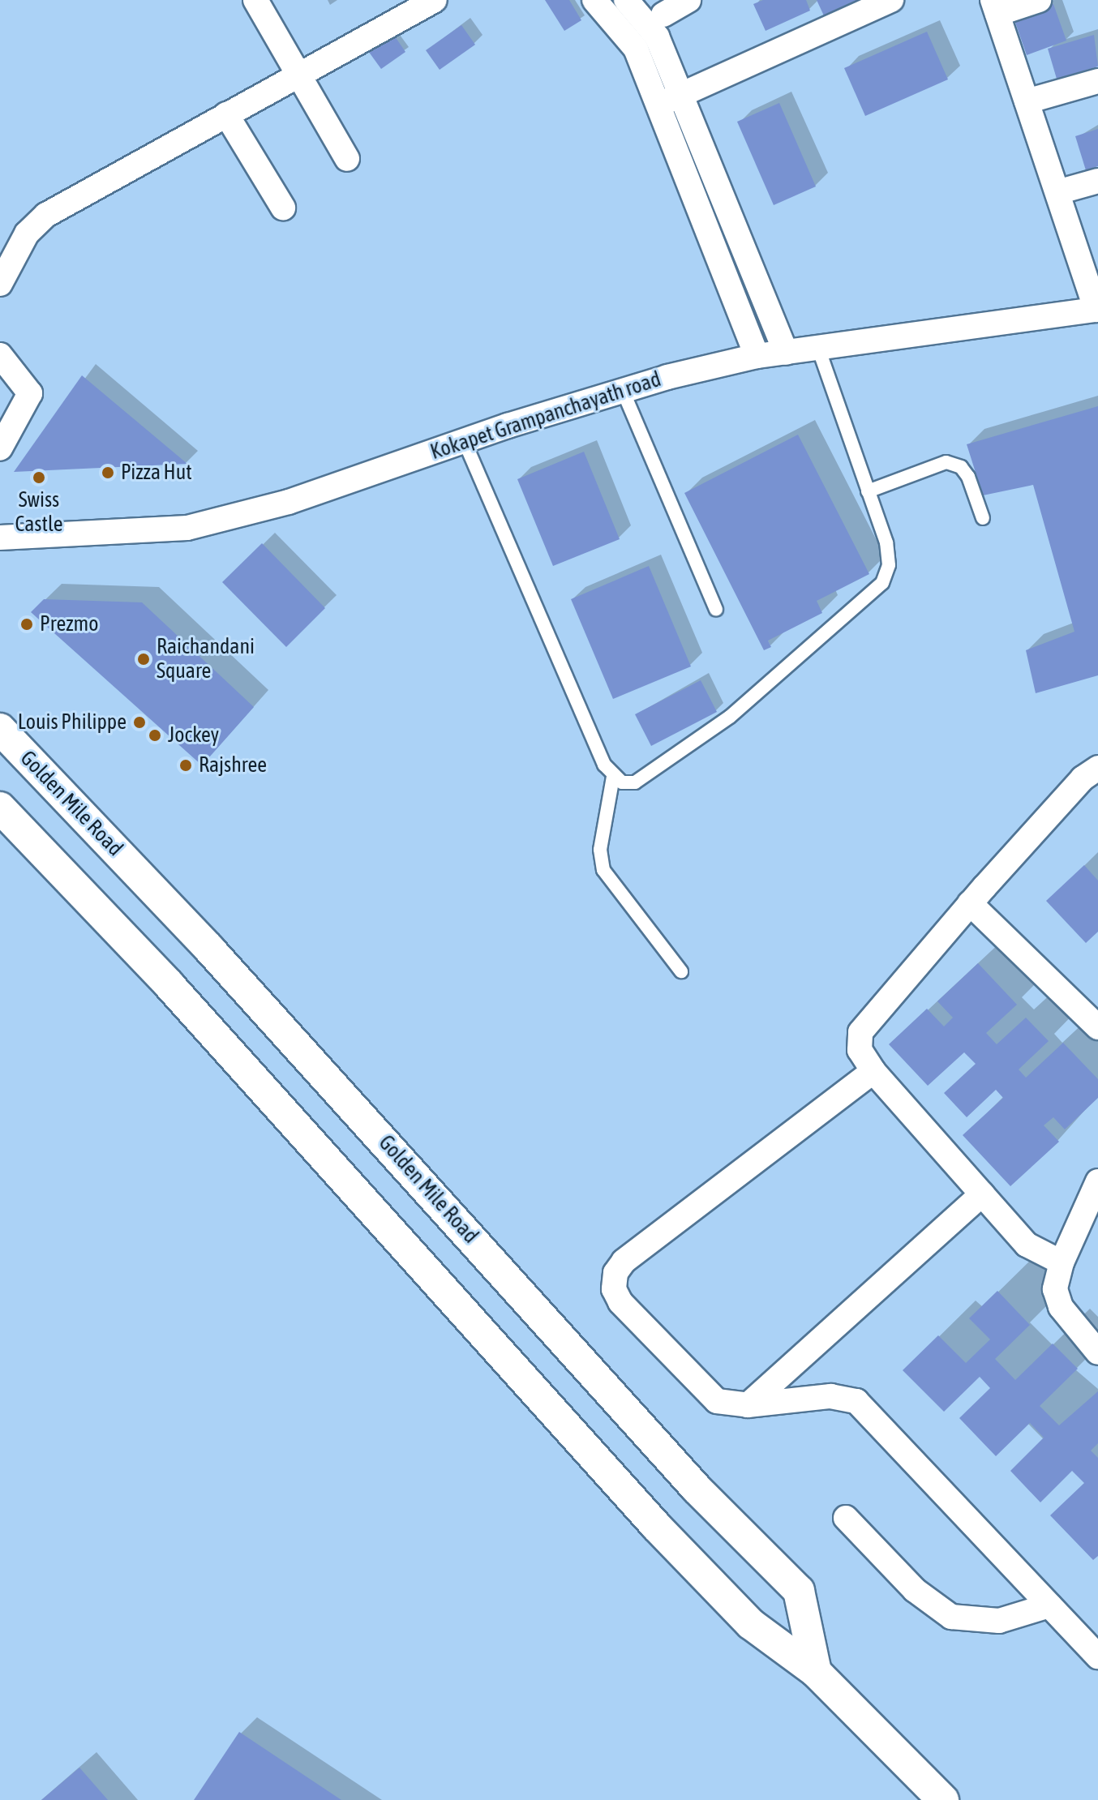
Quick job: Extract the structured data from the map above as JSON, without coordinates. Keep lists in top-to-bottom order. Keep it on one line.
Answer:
{"streets":{"street":["Kokapet Grampanchayath road","Golden Mile Road"]},"places":["Pizza Hut","Swiss Castle","Prezmo","Raichandani Square","Louis Philippe","Jockey","Rajshree"]}
